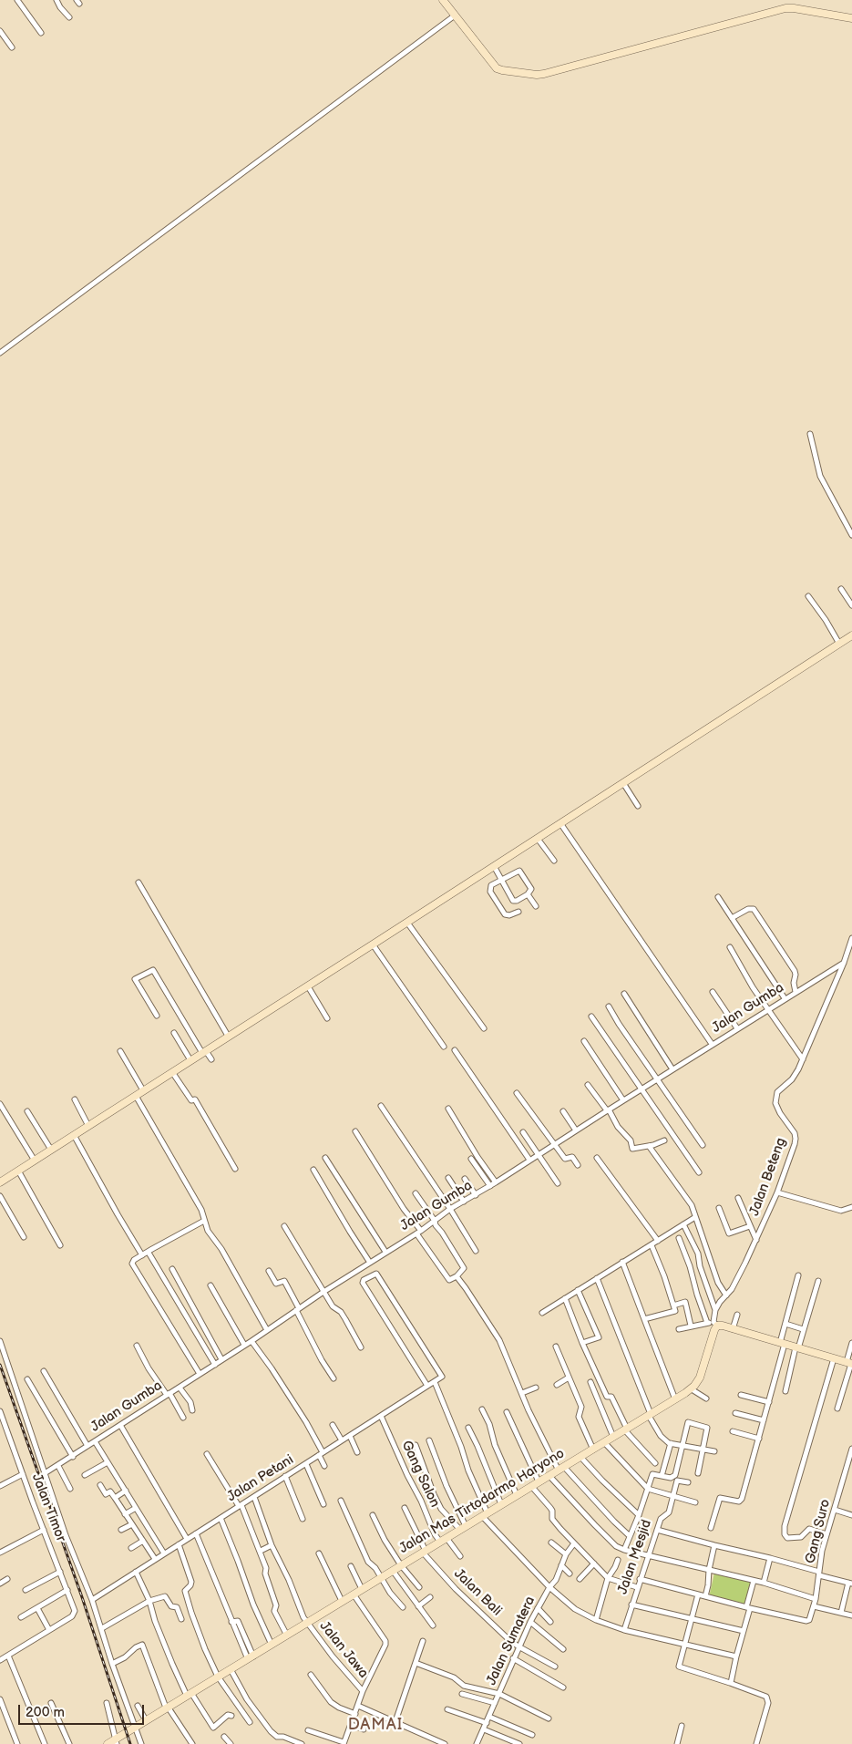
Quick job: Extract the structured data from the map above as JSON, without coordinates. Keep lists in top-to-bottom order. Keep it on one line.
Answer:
{"streets":{"street":["Jalan Gumba","Jalan Beteng","Gang Salon","Jalan Petani","Jalan Mas Tirtodarmo Haryono","Jalan Timor","Gang Suro","Jalan Mesjid","Jalan Bali","Jalan Sumatera","Jalan Jawa"]},"crossings":[["Jalan Gumba","Jalan Beteng"],["Jalan Beteng","Jalan Mas Tirtodarmo Haryono"],["Gang Salon","Jalan Petani"],["Gang Salon","Jalan Mas Tirtodarmo Haryono"],["Jalan Petani","Jalan Sumatera"],["Jalan Petani","Jalan Jawa"],["Jalan Mas Tirtodarmo Haryono","Jalan Bali"],["Jalan Mas Tirtodarmo Haryono","Jalan Sumatera"],["Jalan Mas Tirtodarmo Haryono","Jalan Jawa"],["Jalan Bali","Jalan Sumatera"]],"districts":["DAMAI"],"scale_bar":"200 m"}
